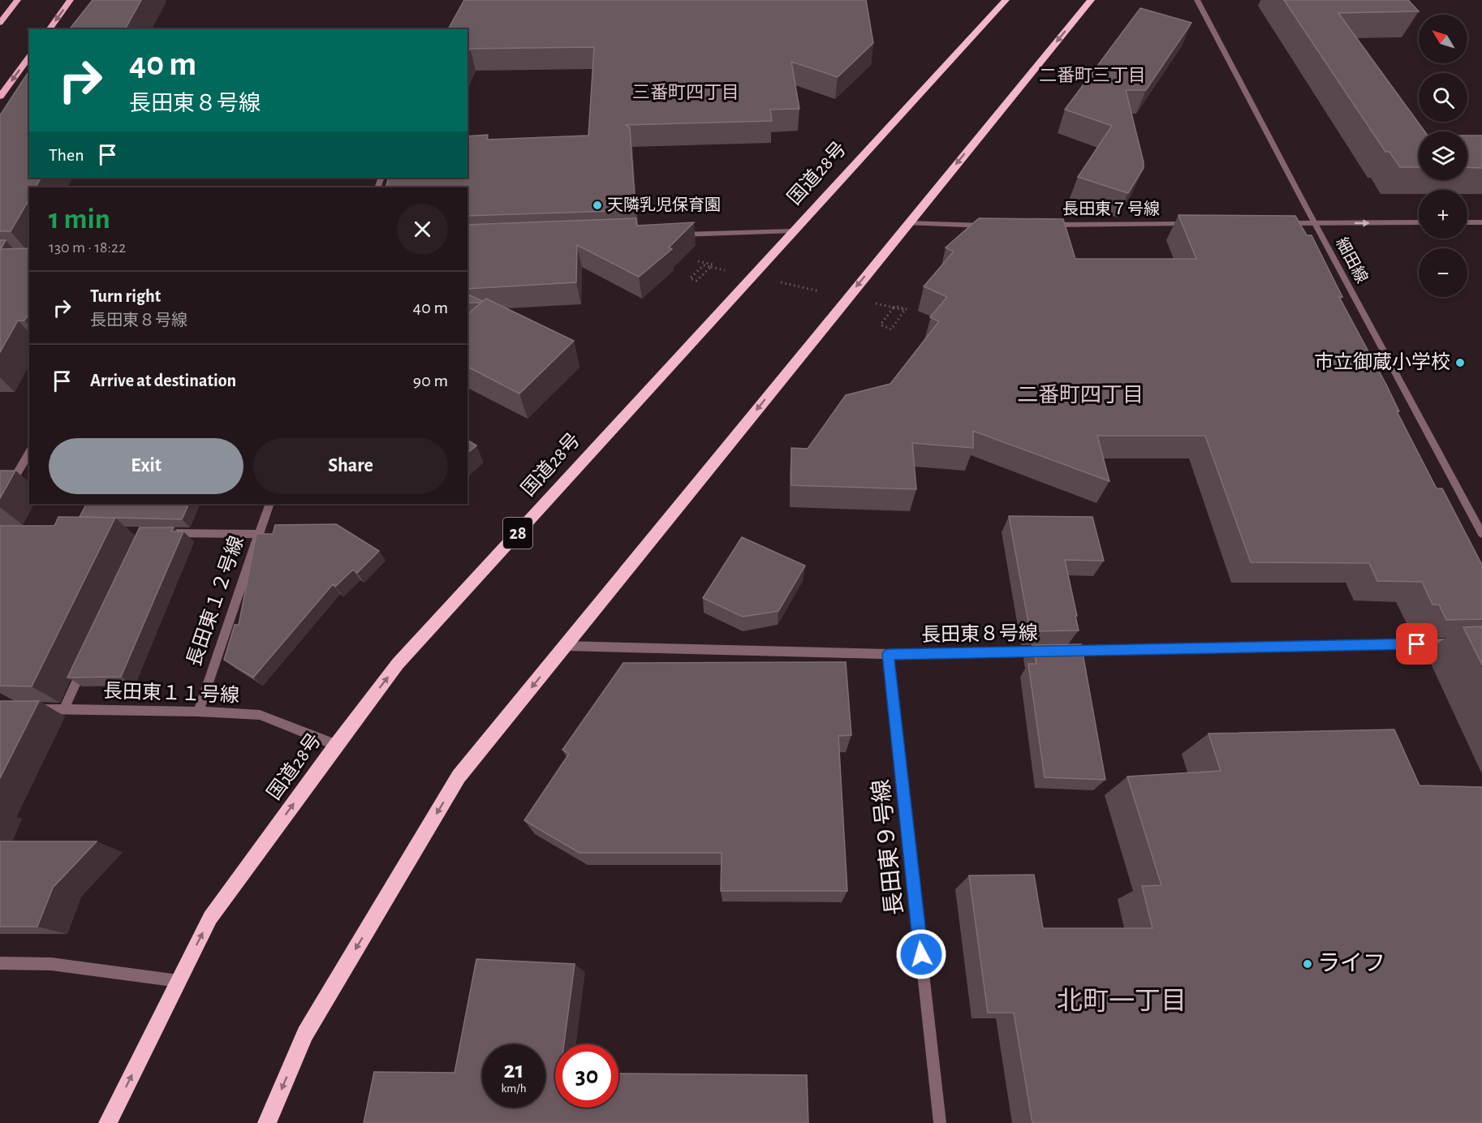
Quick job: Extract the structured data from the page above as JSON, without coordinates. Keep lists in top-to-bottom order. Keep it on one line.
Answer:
{"streets":{"highway":["国道28号","28"],"street":["長田東７号線","細田線","長田東１２号線","長田東８号線","長田東１１号線","長田東９号線"]},"crossings":[["国道28号","長田東１１号線"],["長田東１２号線","長田東１１号線"],["長田東８号線","長田東９号線"]],"districts":["二番町三丁目","三番町四丁目","二番町四丁目","北町一丁目"],"places":["天隣乳児保育園","市立御蔵小学校","ライフ"],"north":"top left","page":{"map_buttons":["+","−"],"turn":["40 m","長田東８号線"],"then":"Then","heading":["1 min","130 m · 18:22"],"list":[{"name":"Turn right","note":"長田東８号線","value":"40 m"},{"name":"Arrive at destination","value":"90 m"}],"buttons":["Exit","Share"],"speed":"21 km/h","limit":"30"}}
